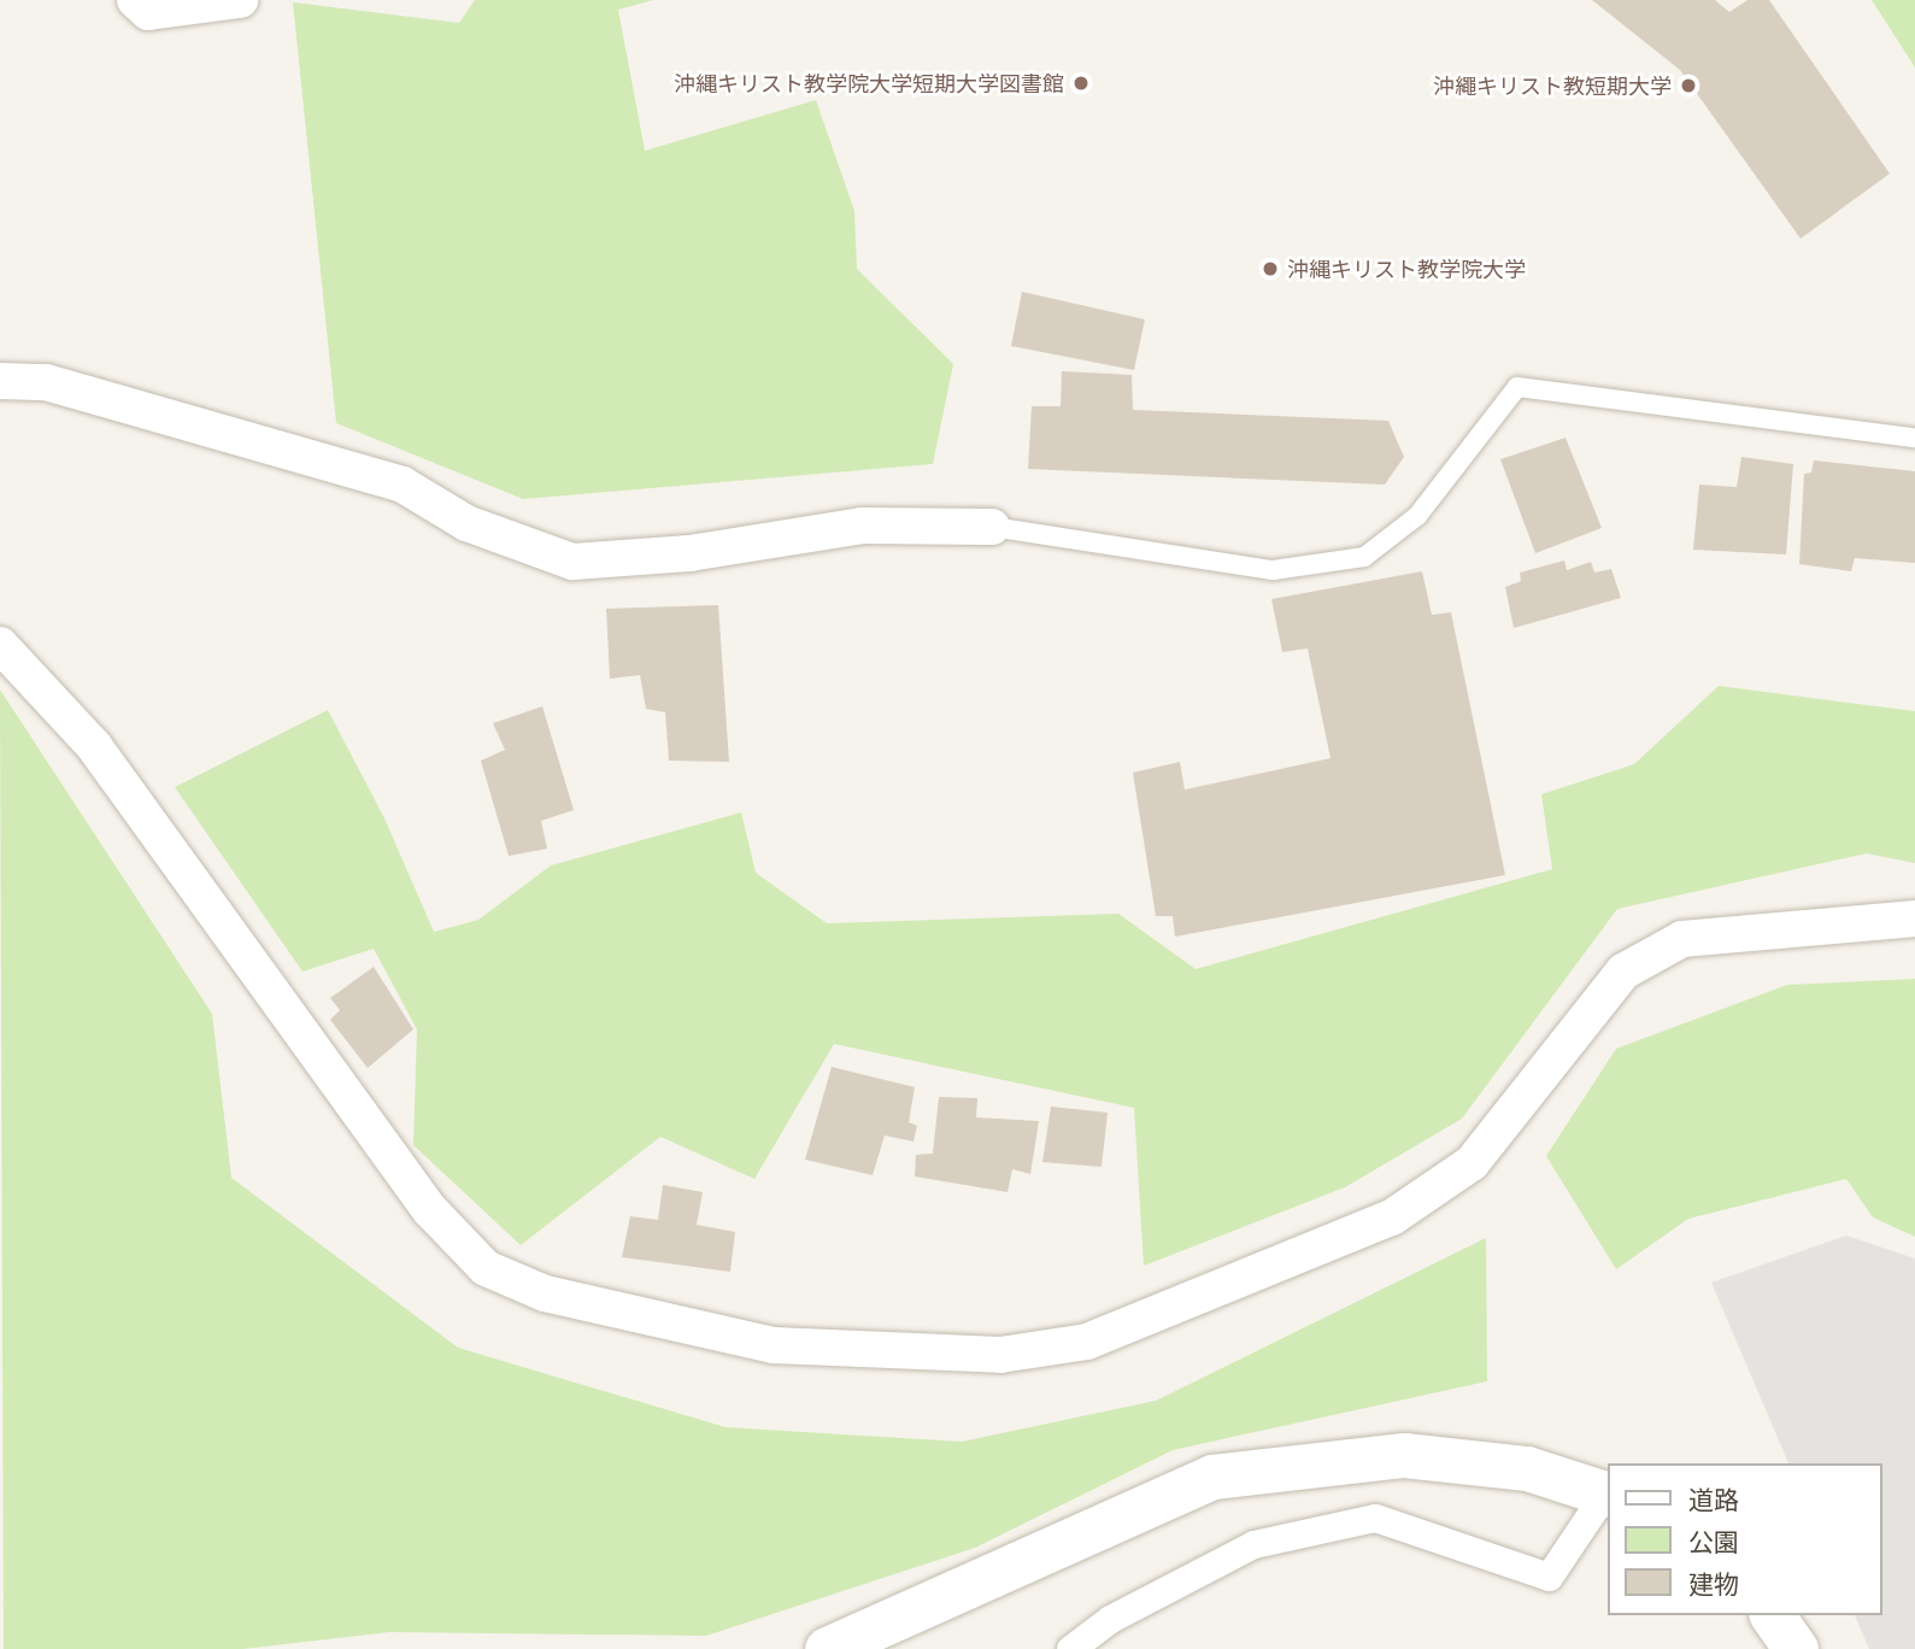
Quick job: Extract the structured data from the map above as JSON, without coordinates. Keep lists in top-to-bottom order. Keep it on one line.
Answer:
{"places":["沖縄キリスト教学院大学短期大学図書館","沖繩キリスト教短期大学","沖縄キリスト教学院大学"],"legend":["道路","公園","建物"]}
